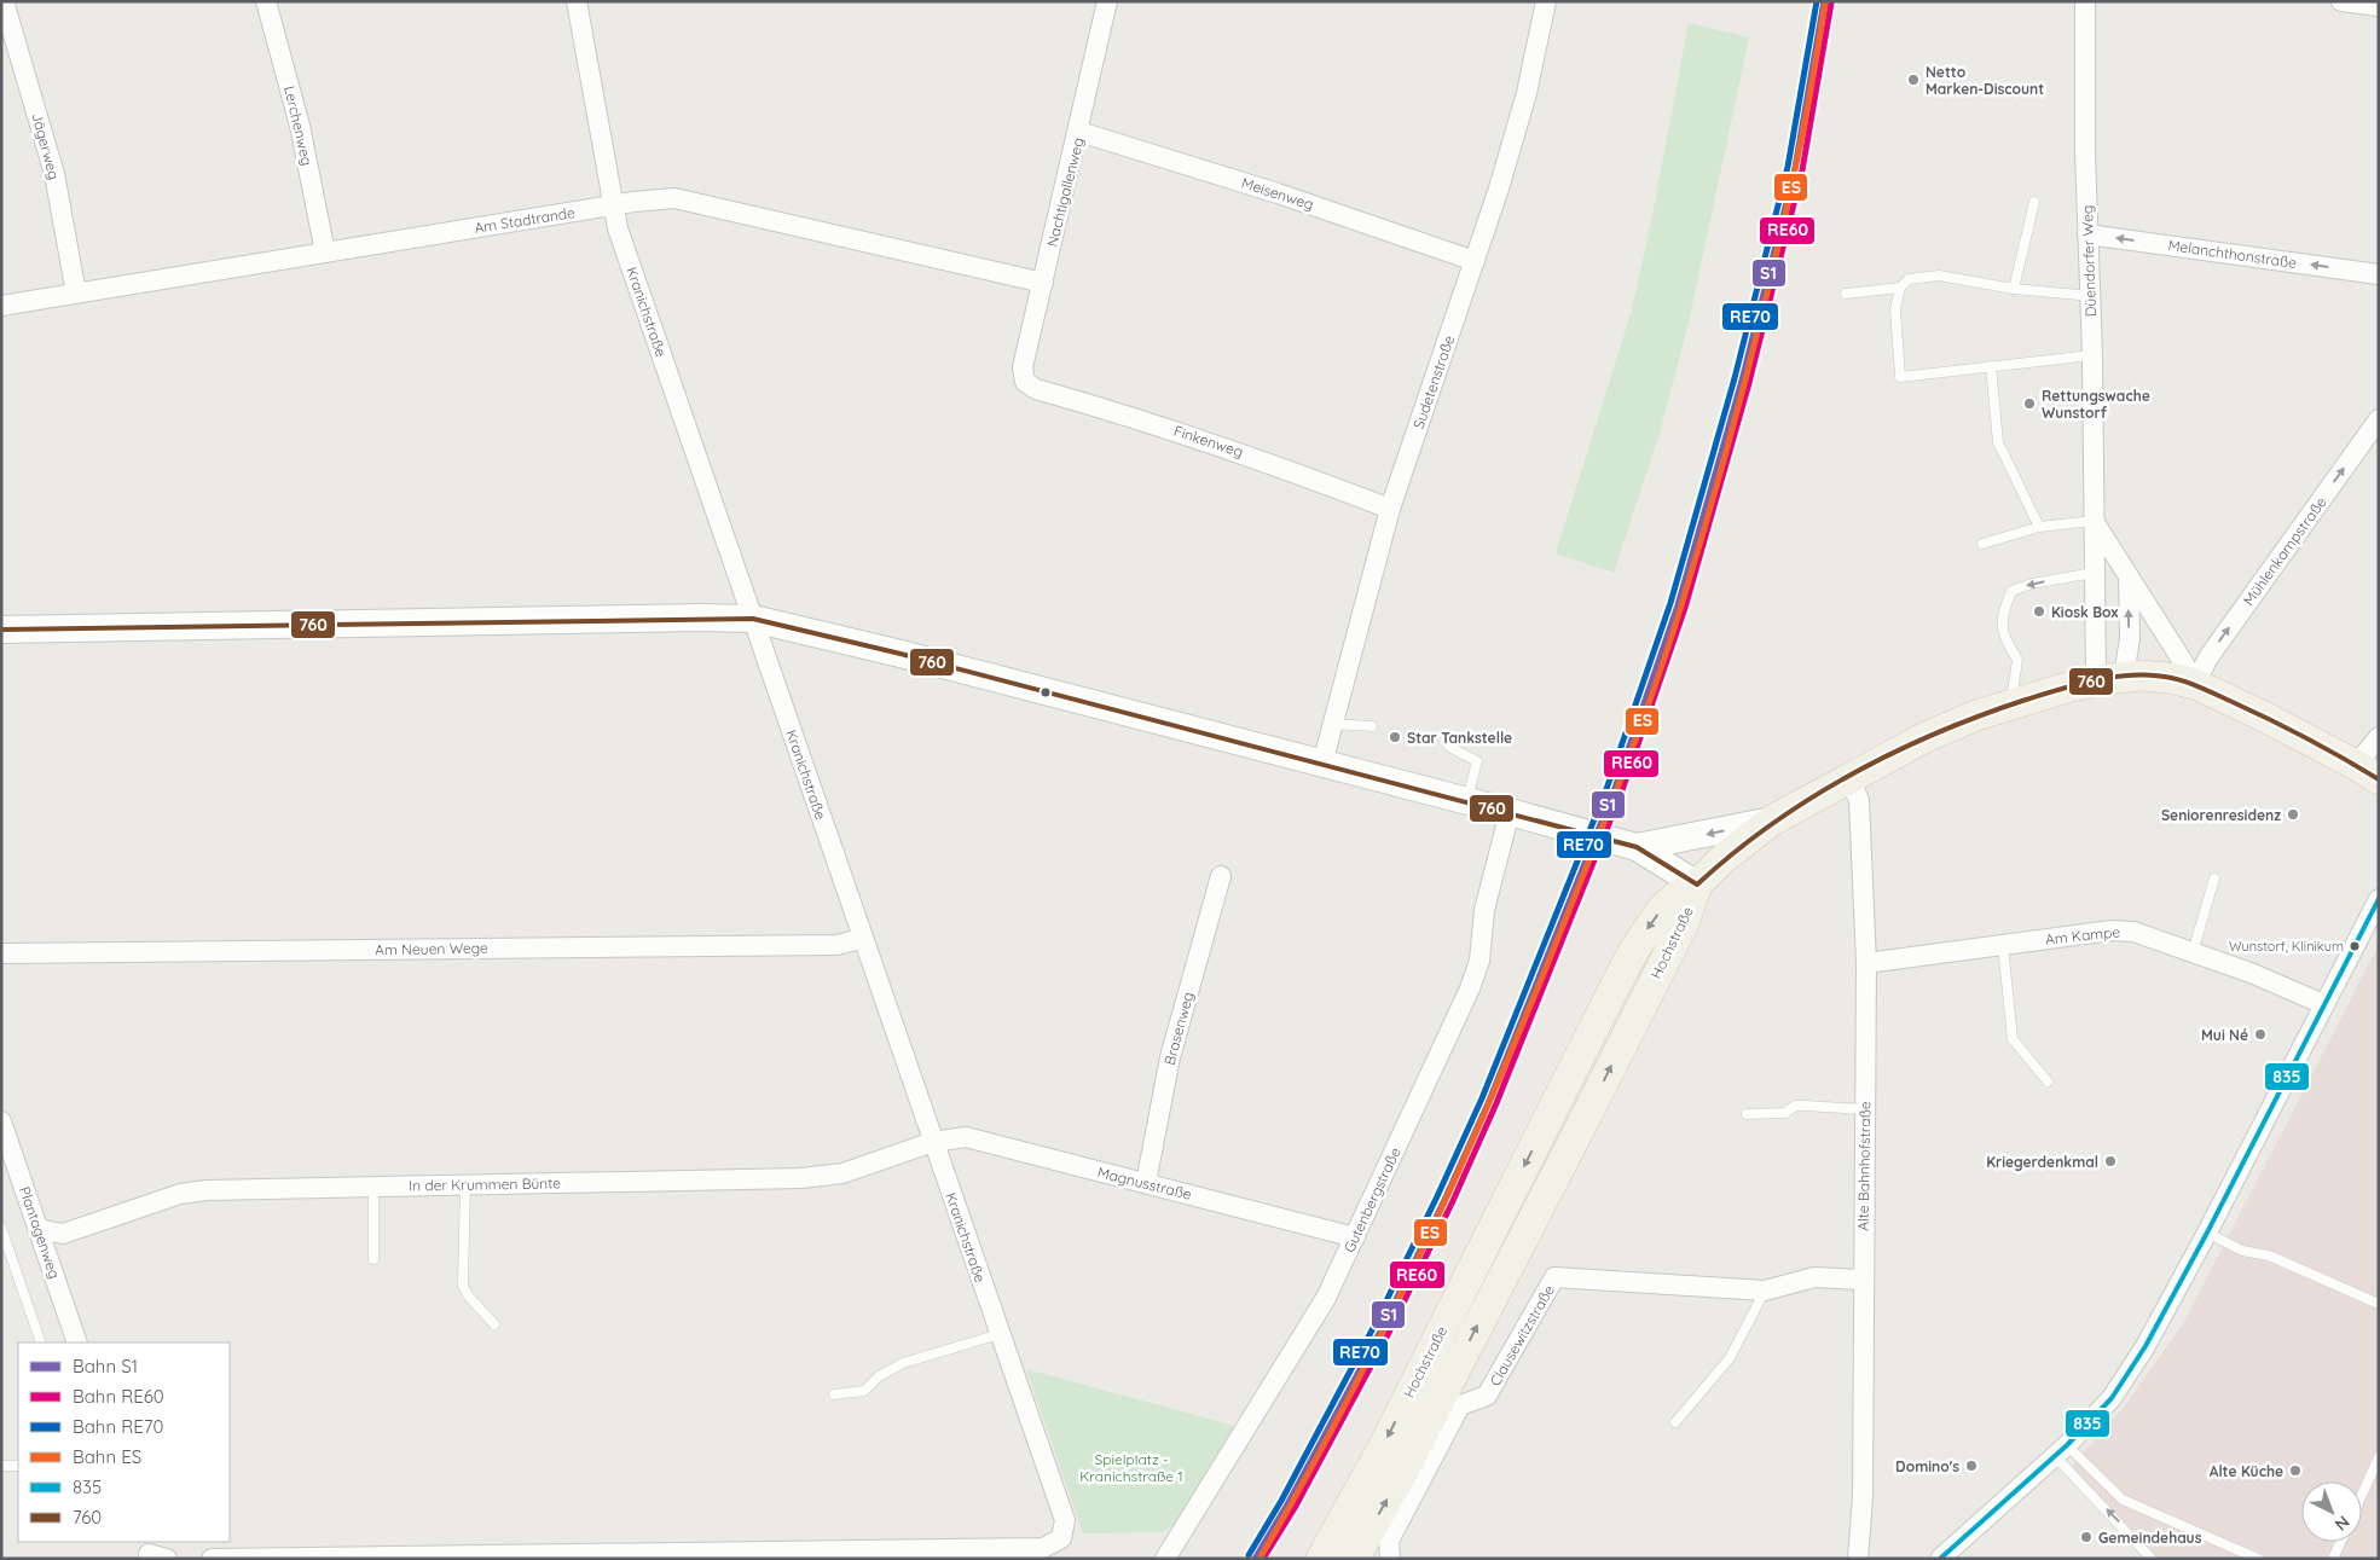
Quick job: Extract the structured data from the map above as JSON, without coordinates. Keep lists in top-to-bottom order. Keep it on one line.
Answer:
{"streets":{"main road":["Hochstraße"],"street":["Lerchenweg","Jägerweg","Nachtigallenweg","Meisenweg","Am Stadtrande","Melanchthonstraße","Düendorfer Weg","Kranichstraße","Sudetenstraße","Finkenweg","Mühlenkampstraße","Am Kampe","Am Neuen Wege","Brasenweg","Alte Bahnhofstraße","Magnusstraße","In der Krummen Bünte","Gutenbergstraße","Plantagenweg","Clausewitzstraße"]},"crossings":[["Lerchenweg","Am Stadtrande"],["Jägerweg","Am Stadtrande"],["Nachtigallenweg","Meisenweg"],["Nachtigallenweg","Am Stadtrande"],["Nachtigallenweg","Finkenweg"],["Meisenweg","Sudetenstraße"],["Am Stadtrande","Kranichstraße"],["Melanchthonstraße","Düendorfer Weg"],["Kranichstraße","Am Neuen Wege"],["Kranichstraße","Magnusstraße"],["Kranichstraße","In der Krummen Bünte"],["Sudetenstraße","Finkenweg"],["Am Kampe","Alte Bahnhofstraße"],["Brasenweg","Magnusstraße"],["Alte Bahnhofstraße","Clausewitzstraße"],["Magnusstraße","In der Krummen Bünte"],["Magnusstraße","Gutenbergstraße"],["In der Krummen Bünte","Plantagenweg"]],"one_way":["Melanchthonstraße","Mühlenkampstraße"],"parks":["Spielplatz - Kranichstraße 1"],"places":["Netto Marken-Discount","Rettungswache Wunstorf","Kiosk Box","Star Tankstelle","Seniorenresidenz","Wunstorf, Klinikum","Mui Né","Kriegerdenkmal","Domino's","Alte Küche","Gemeindehaus"],"lines":["rail line S1","rail line RE70","rail line RE60","rail line ES","transit line 760","transit line 835"],"legend":["Bahn S1","Bahn RE60","Bahn RE70","Bahn ES","835","760"],"north":"bottom right"}
